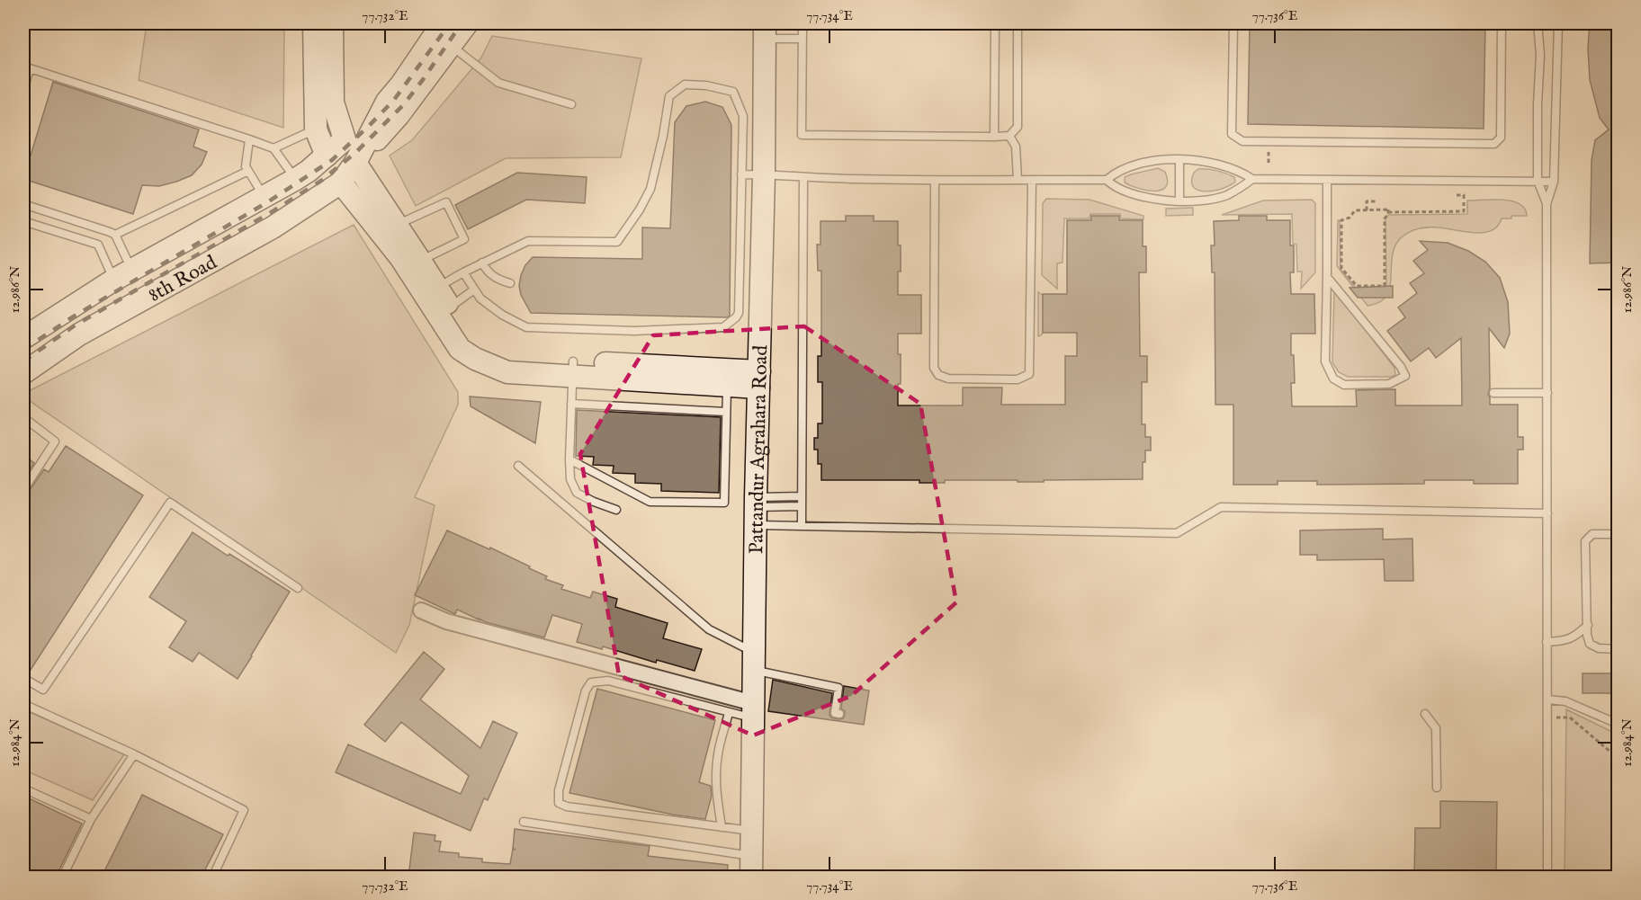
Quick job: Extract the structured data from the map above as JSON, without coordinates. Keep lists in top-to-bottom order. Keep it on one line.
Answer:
{"streets":{"street":["8th Road","Pattandur Agrahara Road"]},"coordinates":["77.732°E","77.734°E","77.736°E","12.986°N","12.984°N"]}
